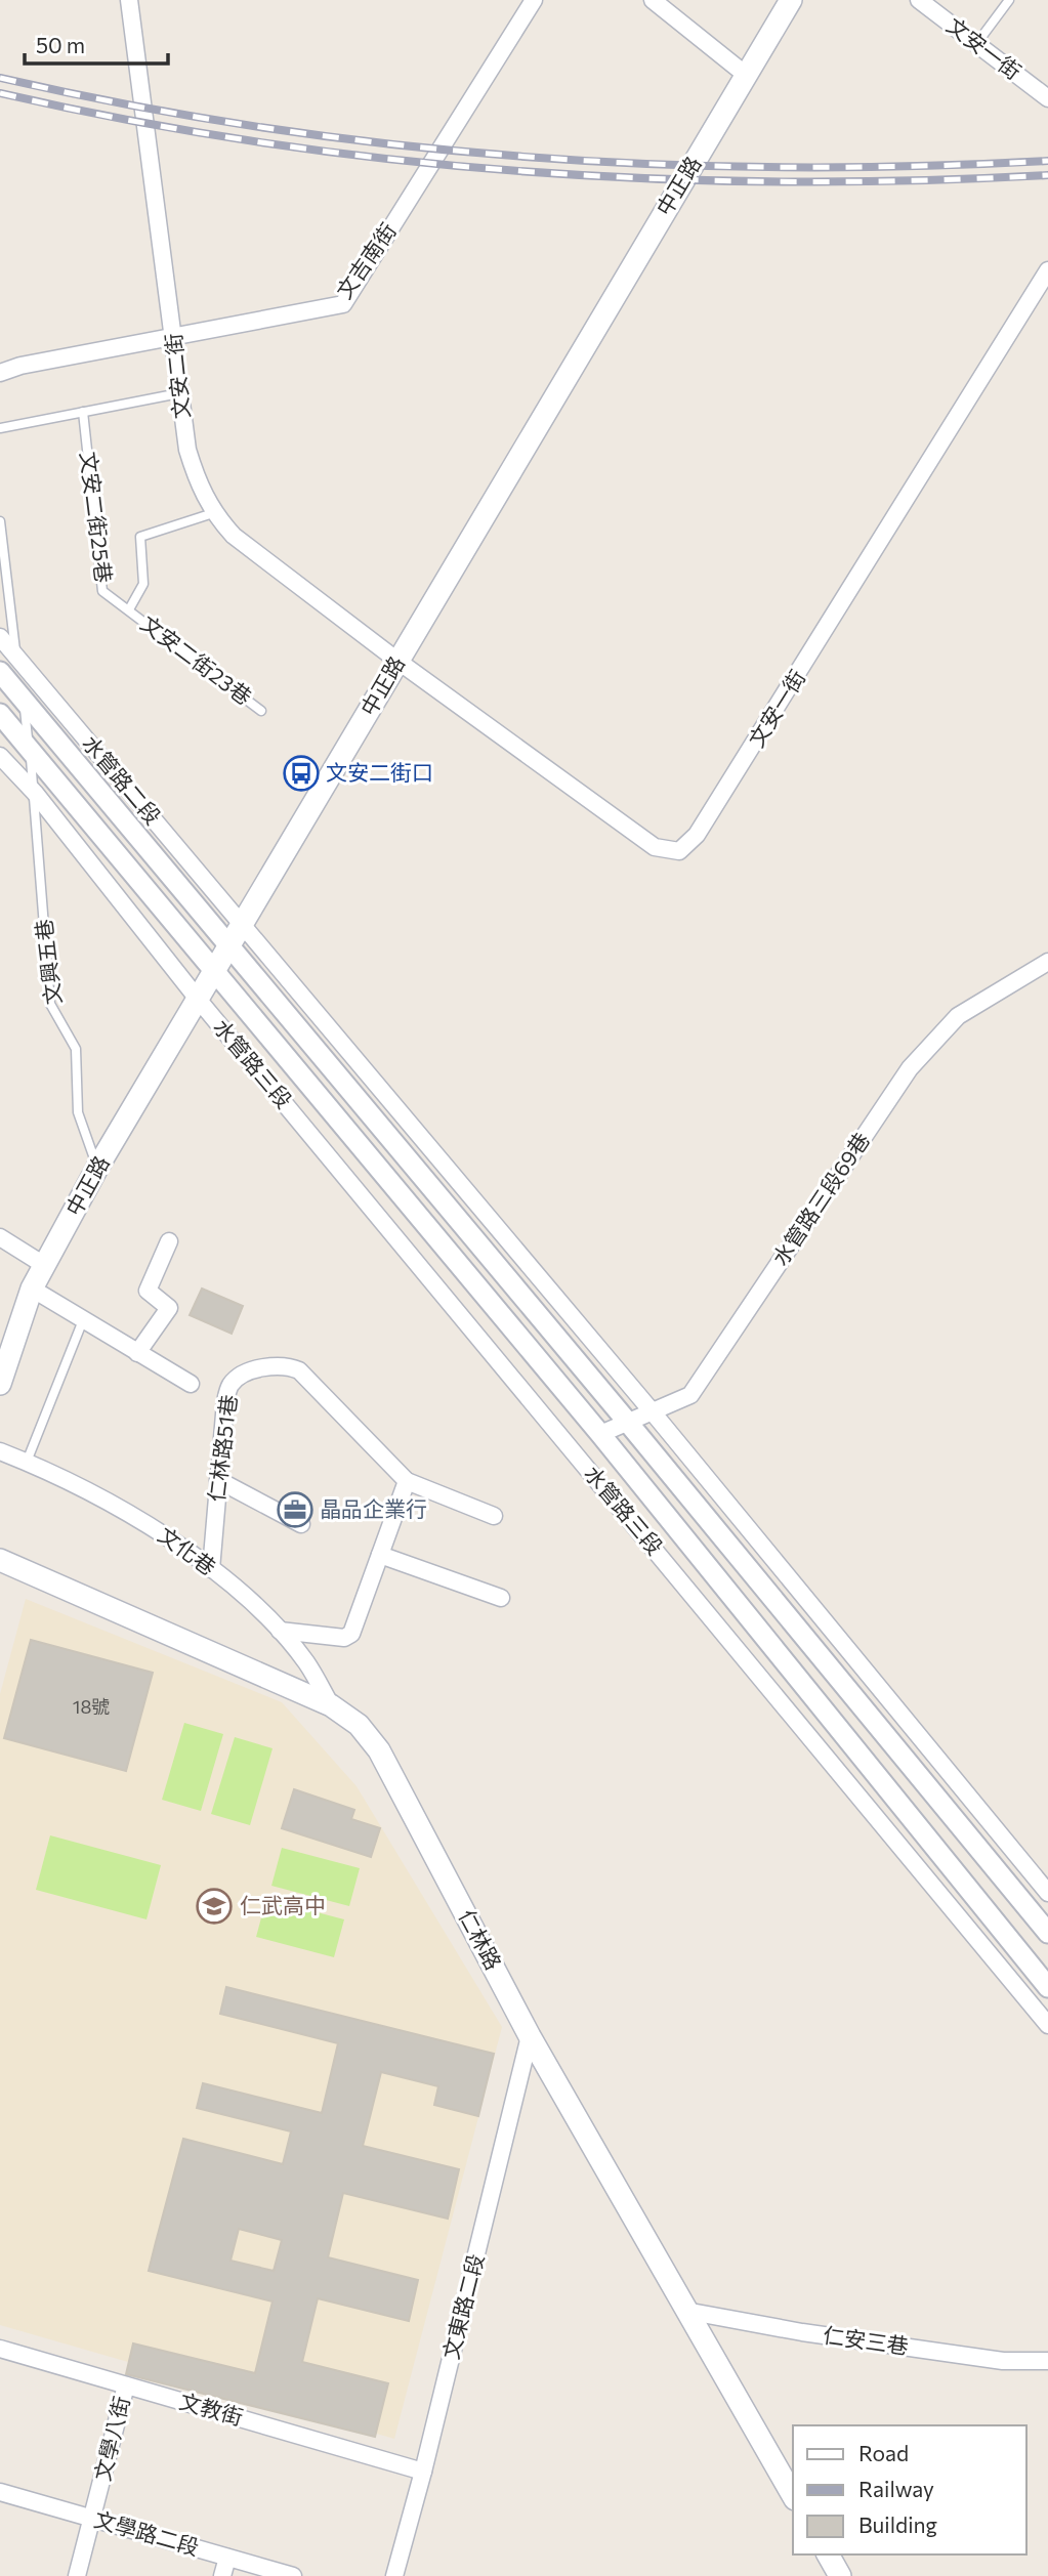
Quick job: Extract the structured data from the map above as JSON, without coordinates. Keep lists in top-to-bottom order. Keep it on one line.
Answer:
{"streets":{"main road":["中正路","仁林路"],"street":["文安一街","文吉南街","文安二街","水管路二段","水管路三段","水管路三段69巷","仁林路51巷","文化巷","文東路二段","仁安三巷","文教街","文學八街","文學路二段"],"lane":["文安二街25巷","文安二街23巷","文興五巷"]},"crossings":[["文安一街","中正路"],["文安一街","文安二街"],["中正路","文安二街"],["中正路","水管路二段"],["中正路","文興五巷"],["中正路","水管路三段"],["文吉南街","文安二街"],["文安二街25巷","文安二街23巷"],["水管路二段","文興五巷"],["水管路三段","水管路三段69巷"],["仁林路51巷","文化巷"],["文化巷","仁林路"],["仁林路","文東路二段"],["仁林路","仁安三巷"],["文東路二段","文教街"],["文教街","文學八街"],["文學八街","文學路二段"]],"places":{"bus stop":["文安二街口"],"office":["晶品企業行"],"school or university":["仁武高中"]},"house_numbers":["18號"],"legend":["Road","Railway","Building"],"scale_bar":"50 m"}
